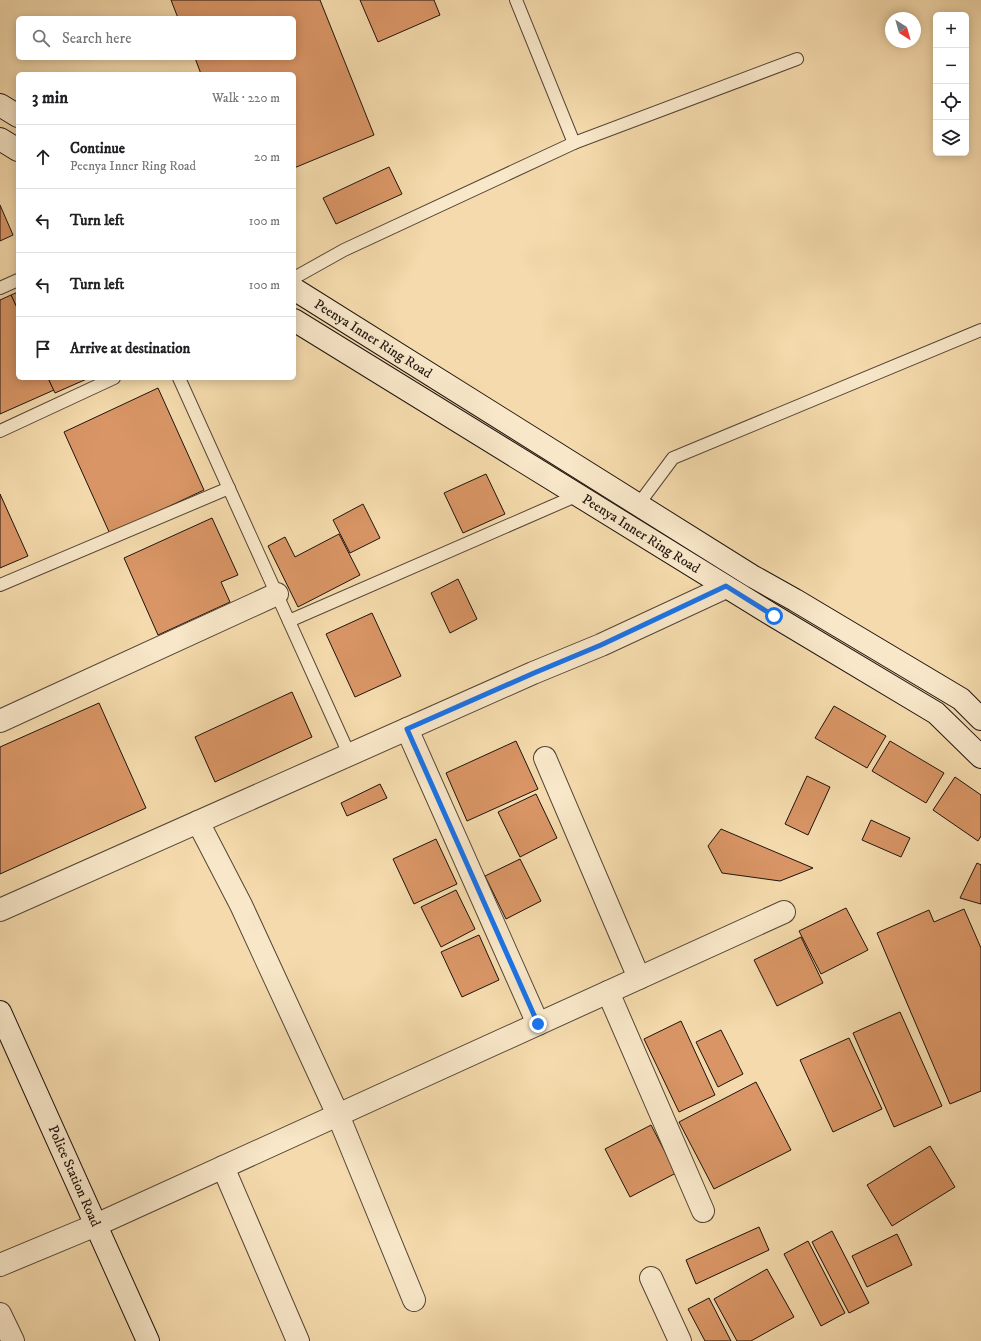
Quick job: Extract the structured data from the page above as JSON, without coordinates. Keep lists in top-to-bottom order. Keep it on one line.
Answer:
{"streets":{"street":["Peenya Inner Ring Road","Police Station Road"]},"north":"bottom right","page":{"map_buttons":["+","−"],"search":"Search here","heading":["3 min","Walk · 220 m"],"list":[["Continue","Peenya Inner Ring Road","20 m"],["Turn left","100 m"],["Turn left","100 m"],"Arrive at destination"]}}
